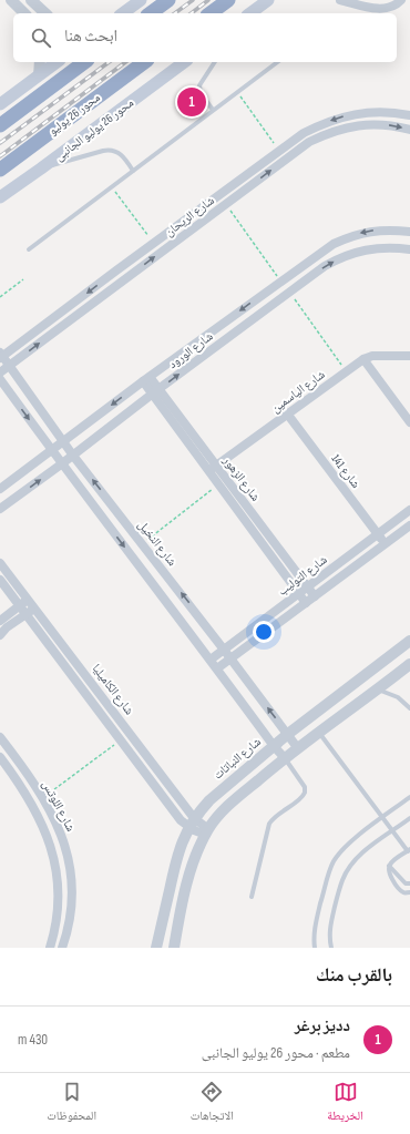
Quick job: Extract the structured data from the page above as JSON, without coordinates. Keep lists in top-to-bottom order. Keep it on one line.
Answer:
{"streets":{"highway":["محور 26 يوليو"],"main road":["محور 26 يوليو الجانبى"],"street":["شارع الريحان","شارع الورود","شارع الياسمين","شارع 141","شارع الزهور","شارع النخيل","شارع التوليب","شارع الكاميليا","شارع النباتات","شارع اللوتس"]},"crossings":[["شارع الريحان","شارع النخيل"],["شارع الورود","شارع الزهور"],["شارع الورود","شارع النخيل"],["شارع الياسمين","شارع 141"],["شارع الياسمين","شارع الزهور"],["شارع 141","شارع التوليب"],["شارع الزهور","شارع التوليب"],["شارع النخيل","شارع التوليب"],["شارع النخيل","شارع النباتات"],["شارع الكاميليا","شارع النباتات"]],"page":{"search":"ابحث هنا","pins":"1","heading":"بالقرب منك","list":[{"mark":"1","name":"دديز برغر","note":"مطعم · محور 26 يوليو الجانبى","value":"430 m"}],"nav":["الخريطة","الاتجاهات","المحفوظات"]}}
